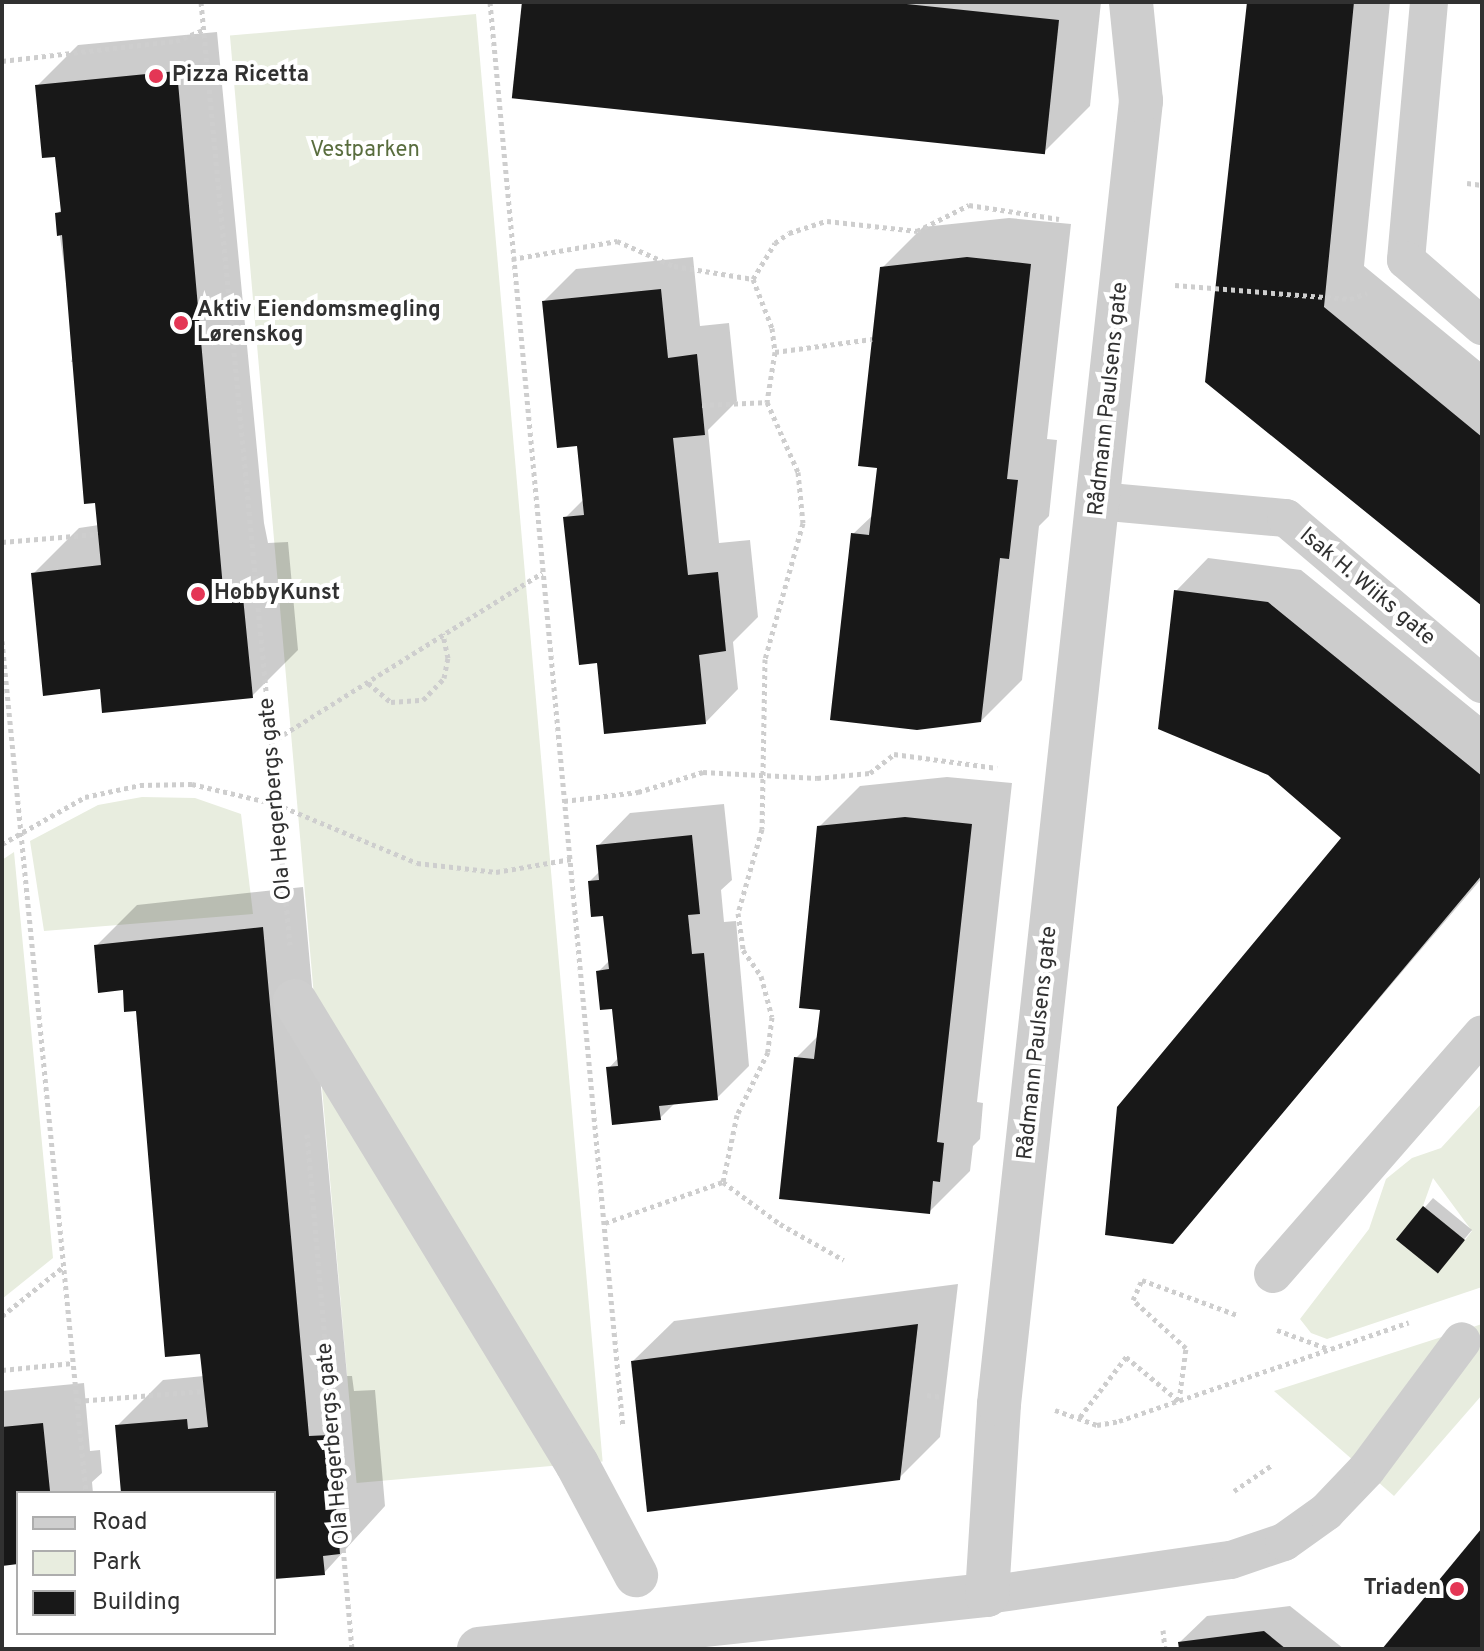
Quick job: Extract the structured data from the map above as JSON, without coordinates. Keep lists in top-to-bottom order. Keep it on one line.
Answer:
{"streets":{"street":["Rådmann Paulsens gate"],"lane":["Isak H. Wiiks gate"],"path":["Ola Hegerbergs gate"]},"crossings":[["Rådmann Paulsens gate","Isak H. Wiiks gate"]],"parks":["Vestparken"],"places":["Pizza Ricetta","Aktiv Eiendomsmegling Lørenskog","HobbyKunst","Triaden"],"legend":["Road","Park","Building"]}
